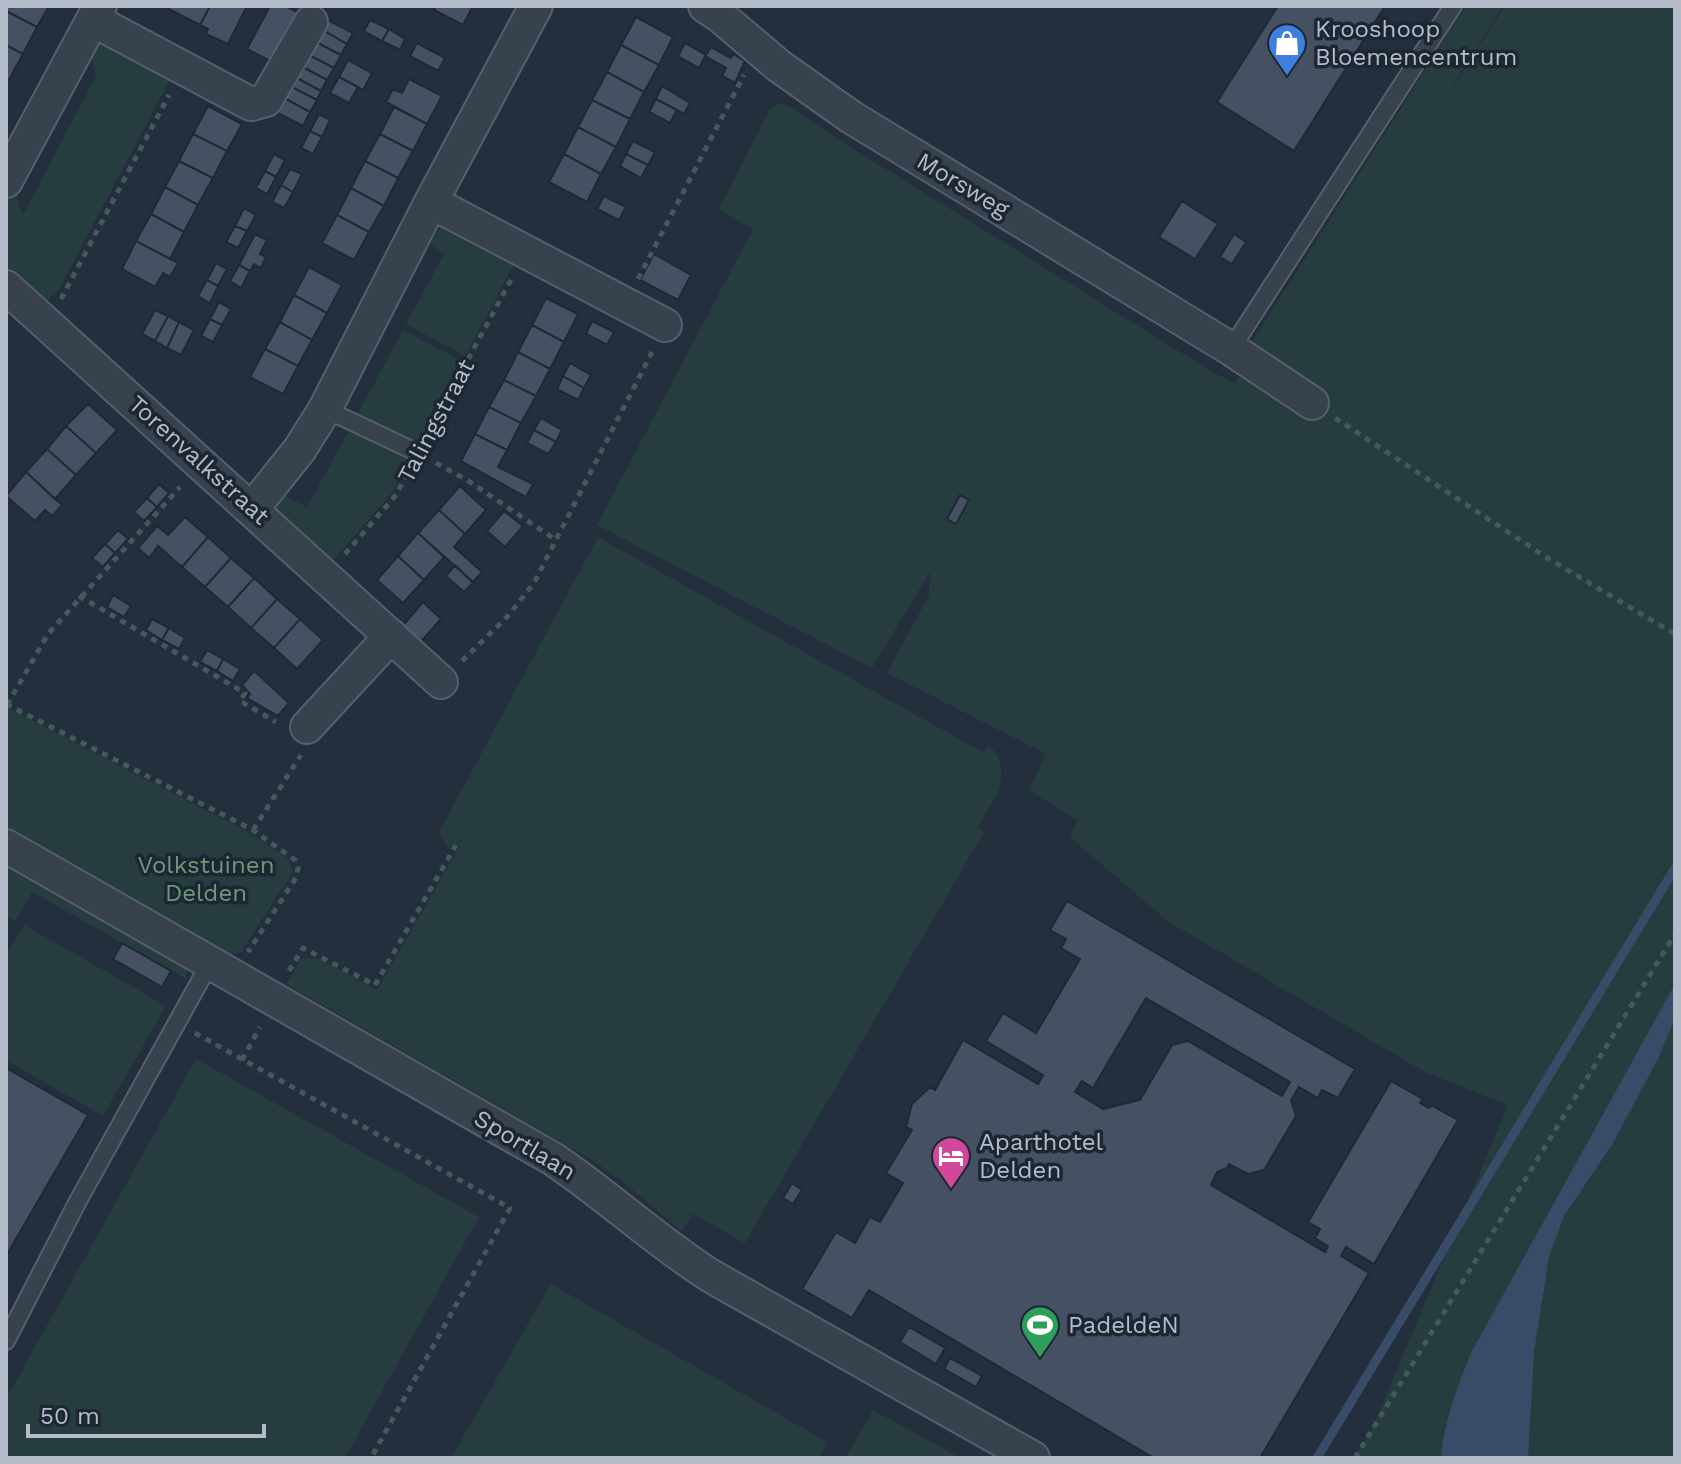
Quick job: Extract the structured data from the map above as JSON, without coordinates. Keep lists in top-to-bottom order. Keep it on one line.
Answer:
{"streets":{"street":["Morsweg","Torenvalkstraat","Sportlaan"],"path":["Talingstraat"]},"crossings":[["Talingstraat","Torenvalkstraat"]],"parks":["Volkstuinen Delden"],"places":{"shop":["Krooshoop Bloemencentrum"],"hotel":["Aparthotel Delden"],"sports":["PadeldeN"]},"scale_bar":"50 m"}
